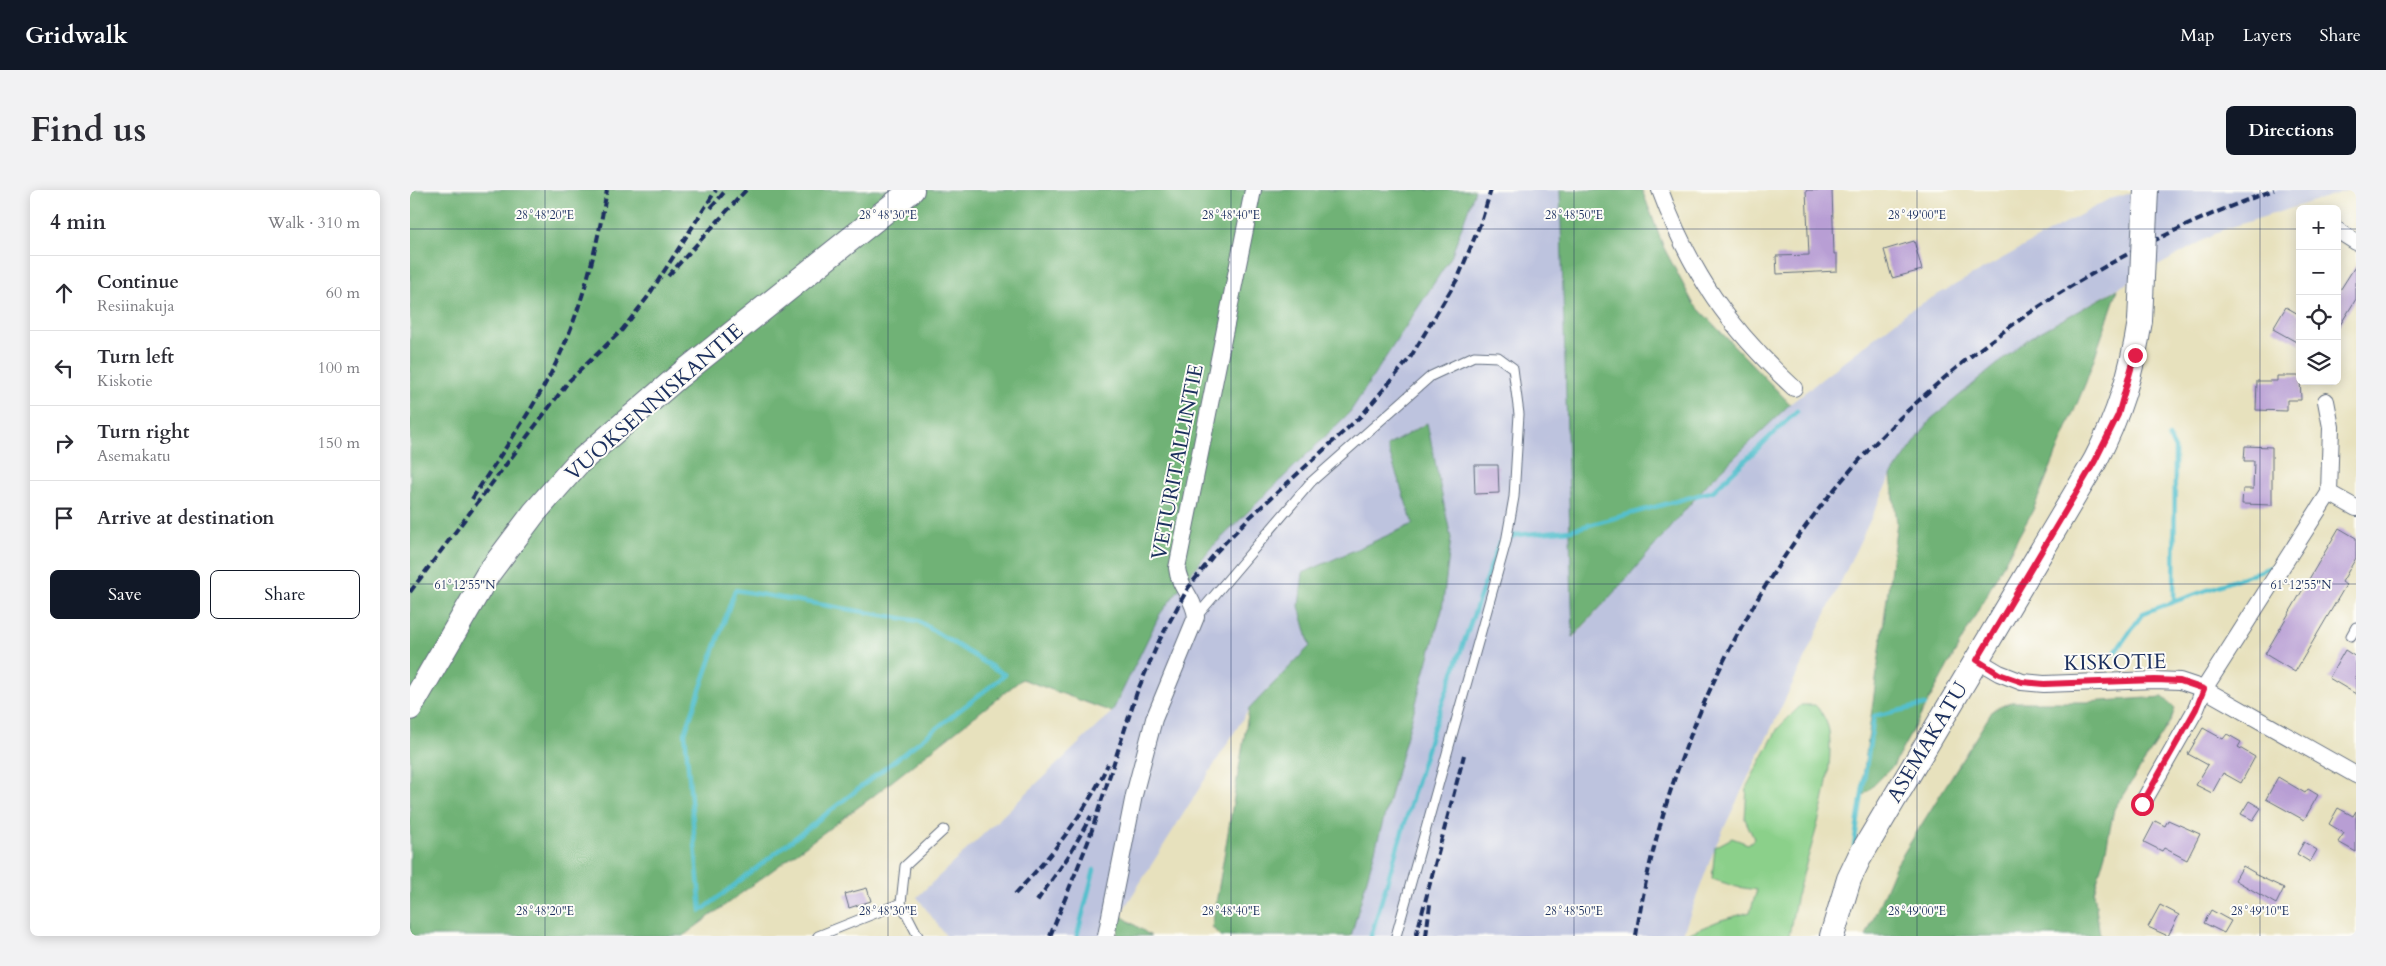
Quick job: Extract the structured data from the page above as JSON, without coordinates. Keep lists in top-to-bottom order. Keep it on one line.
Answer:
{"streets":{"street":["VUOKSENNISKANTIE","VETURITALLINTIE","KISKOTIE","ASEMAKATU"]},"crossings":[["KISKOTIE","ASEMAKATU"]],"page":{"header":"Gridwalk","nav":["Map","Layers","Share"],"title":"Find us","buttons":["Directions",["Save","Share"]],"heading":["4 min","Walk · 310 m"],"map_buttons":["+","−"],"list":[["Continue","Resiinakuja","60 m"],["Turn left","Kiskotie","100 m"],["Turn right","Asemakatu","150 m"],"Arrive at destination"]},"coordinates":["28°48'20\"E","28°48'30\"E","28°48'40\"E","28°48'50\"E","28°49'00\"E","61°12'55\"N","28°49'10\"E"]}
